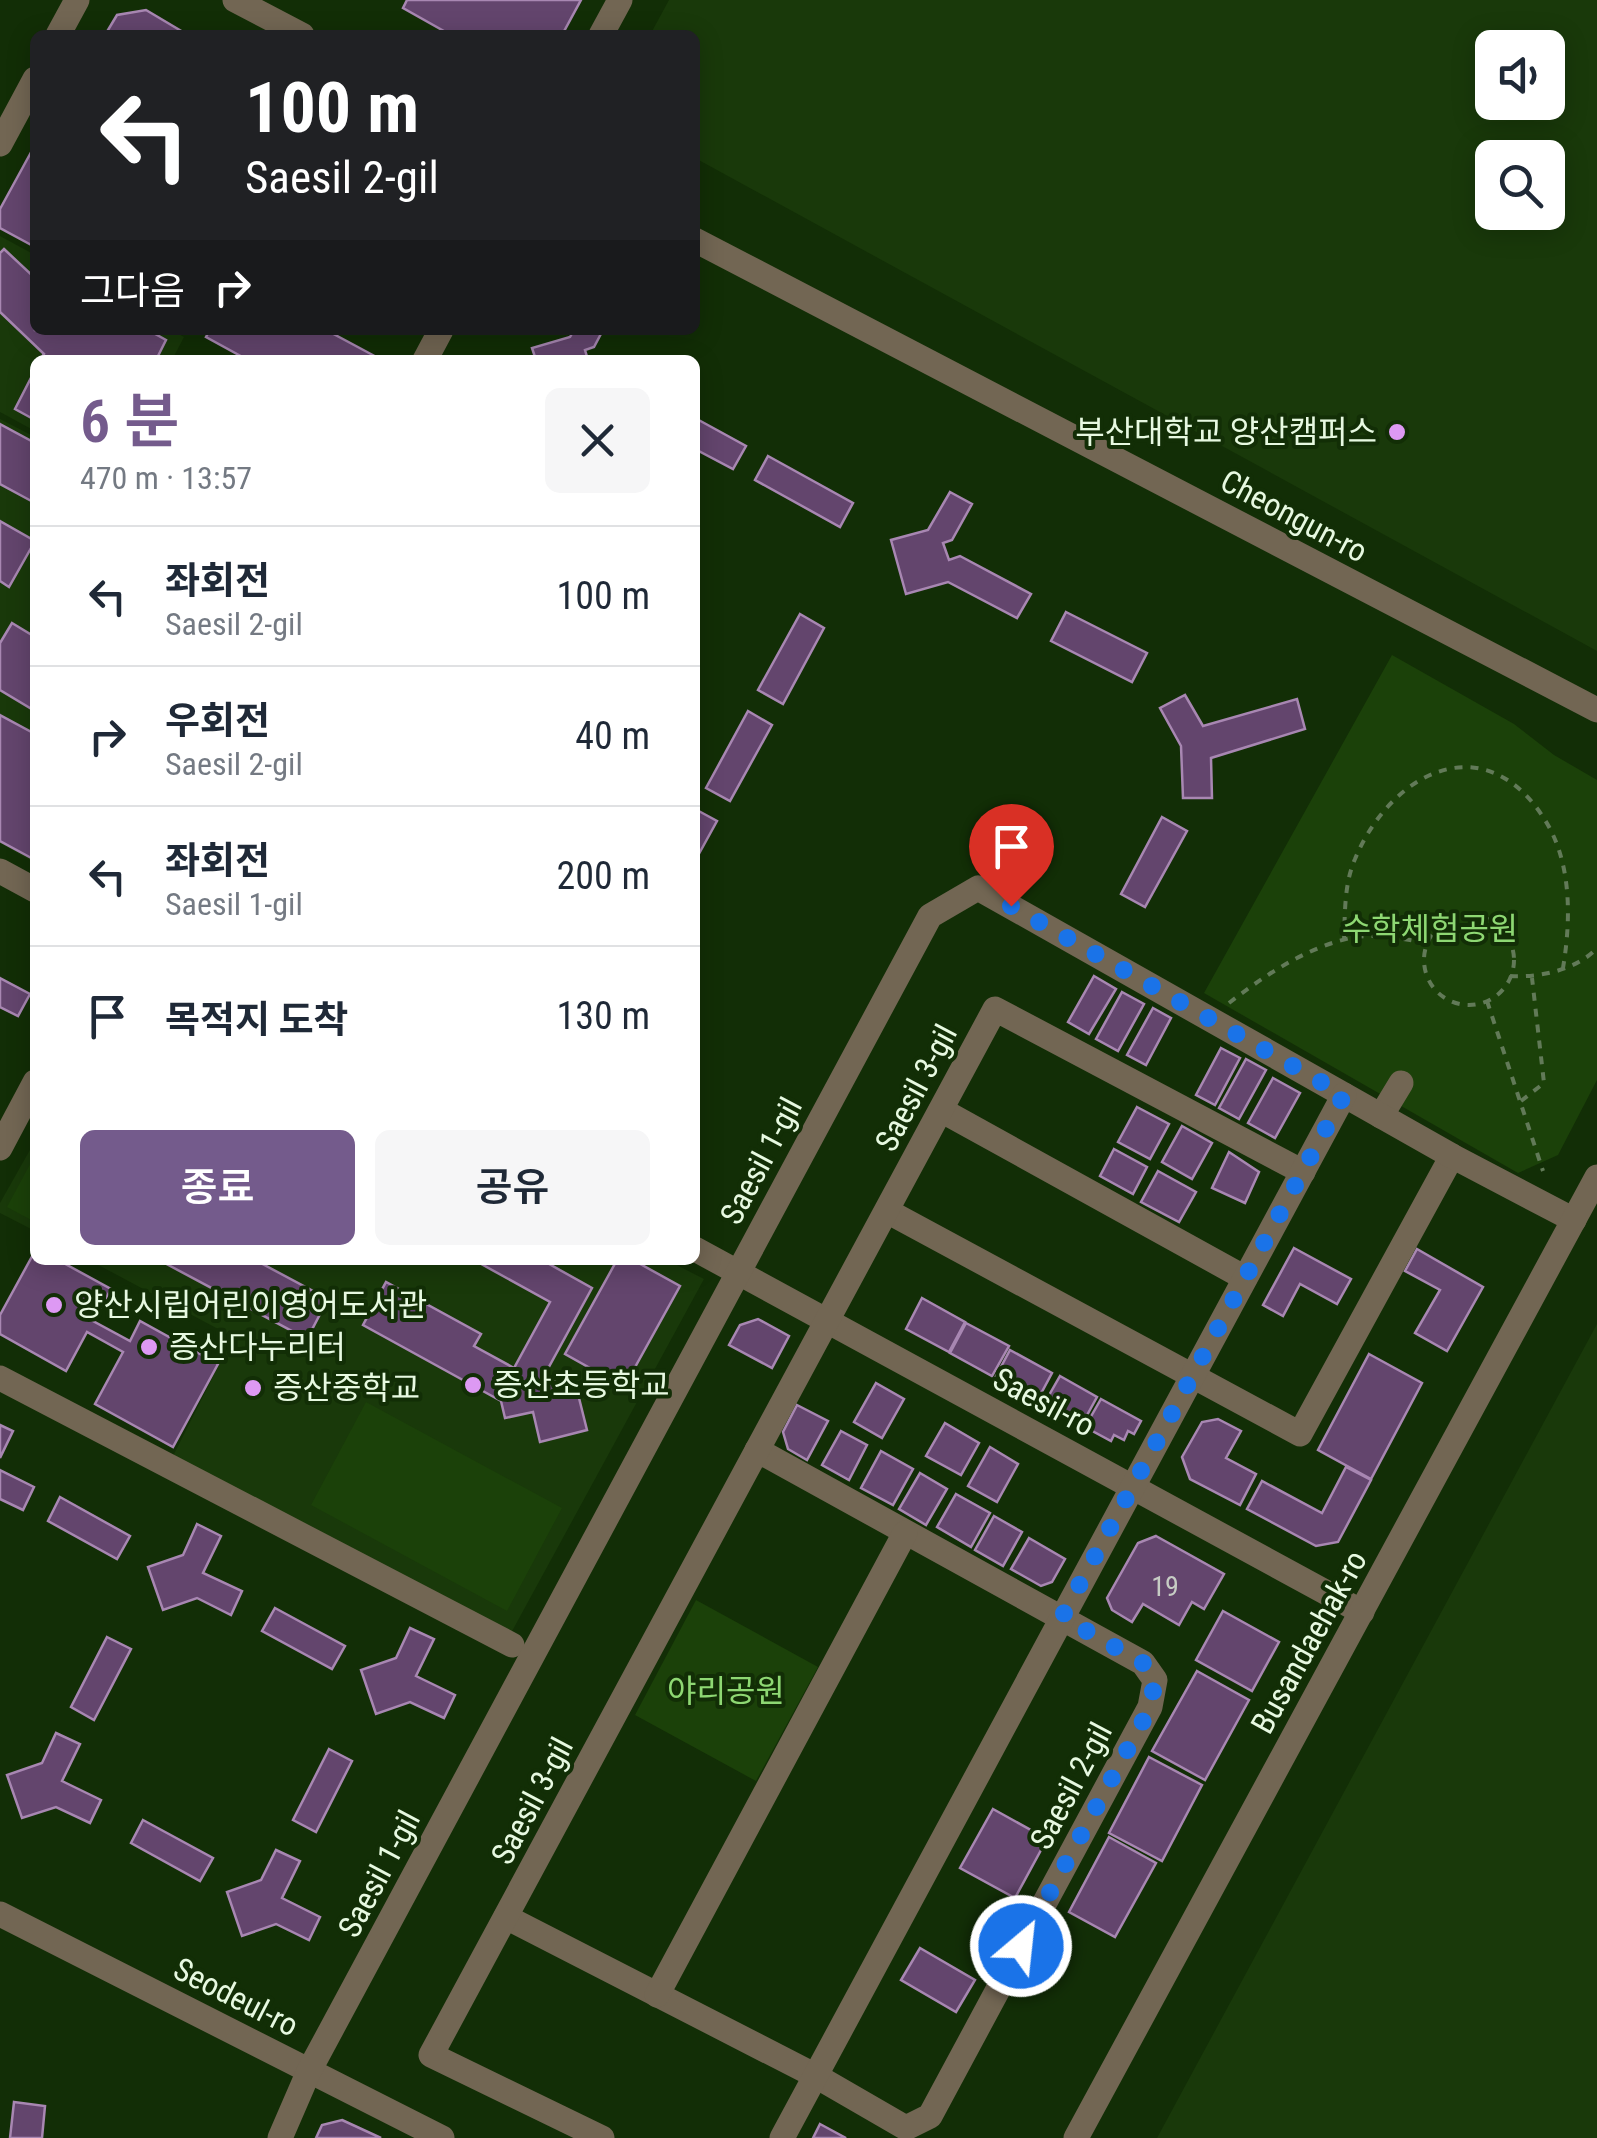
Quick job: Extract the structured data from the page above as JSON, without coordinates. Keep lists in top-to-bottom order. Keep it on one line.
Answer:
{"streets":{"street":["Cheongun-ro","Saesil 3-gil","Saesil 1-gil","Saesil-ro","Busandaehak-ro","Saesil 2-gil","Seodeul-ro"]},"crossings":[["Saesil 3-gil","Saesil-ro"],["Saesil 3-gil","Saesil 2-gil"],["Saesil 1-gil","Saesil-ro"],["Saesil 1-gil","Busandaehak-ro"],["Saesil 1-gil","Seodeul-ro"],["Saesil-ro","Busandaehak-ro"]],"parks":["수학체험공원","야리공원"],"places":["부산대학교 양산캠퍼스","양산시립어린이영어도서관","증산다누리터","증산초등학교","증산중학교"],"house_numbers":["19"],"page":{"turn":["100 m","Saesil 2-gil"],"then":"그다음","heading":["6 분","470 m · 13:57"],"list":[{"name":"좌회전","note":"Saesil 2-gil","value":"100 m"},{"name":"우회전","note":"Saesil 2-gil","value":"40 m"},{"name":"좌회전","note":"Saesil 1-gil","value":"200 m"},{"name":"목적지 도착","value":"130 m"}],"buttons":["종료","공유"]}}
